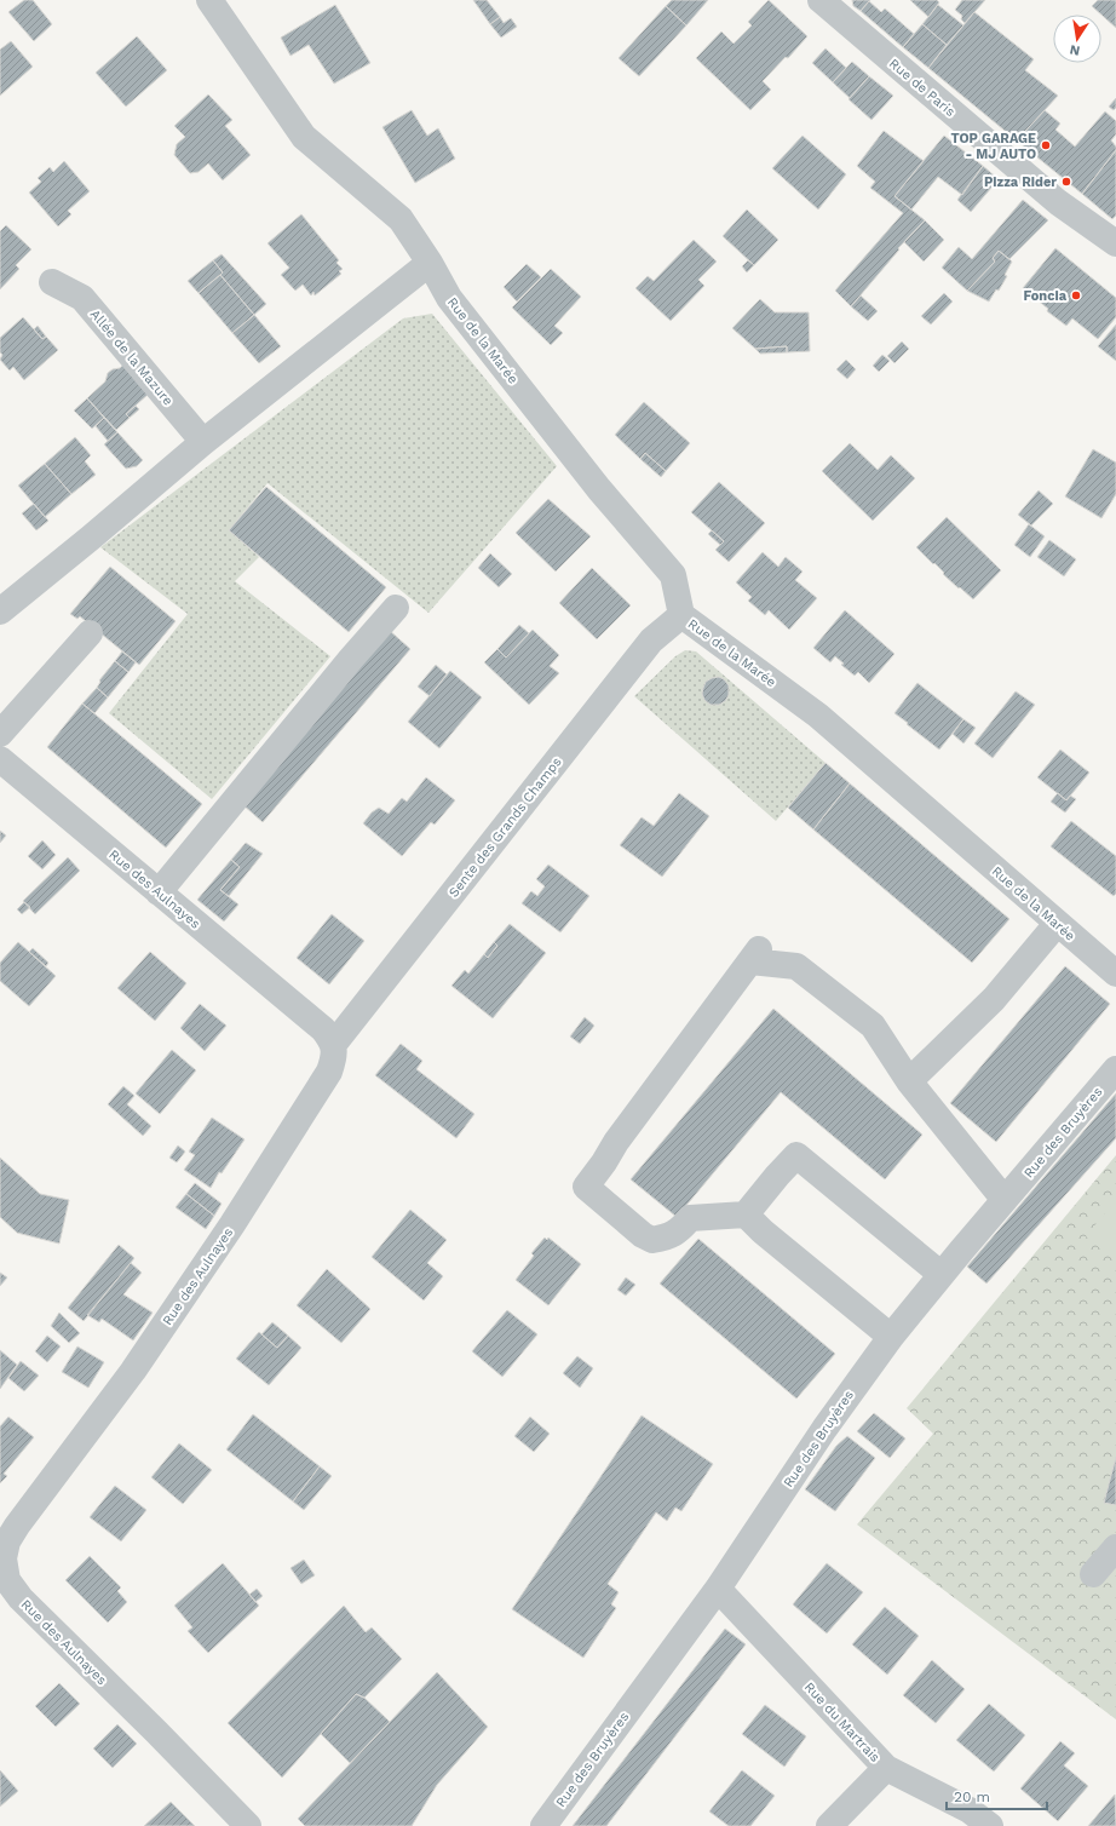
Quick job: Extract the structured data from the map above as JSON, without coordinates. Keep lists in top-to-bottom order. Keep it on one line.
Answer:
{"streets":{"street":["Rue de Paris","Rue de la Marée","Allée de la Mazure","Sente des Grands Champs","Rue des Aulnayes","Rue des Bruyères","Rue du Martrais"]},"crossings":[["Rue de la Marée","Sente des Grands Champs"],["Sente des Grands Champs","Rue des Aulnayes"],["Rue des Bruyères","Rue du Martrais"]],"places":["TOP GARAGE - MJ AUTO","Pizza Rider","Foncia"],"scale_bar":"20 m","north":"bottom"}
